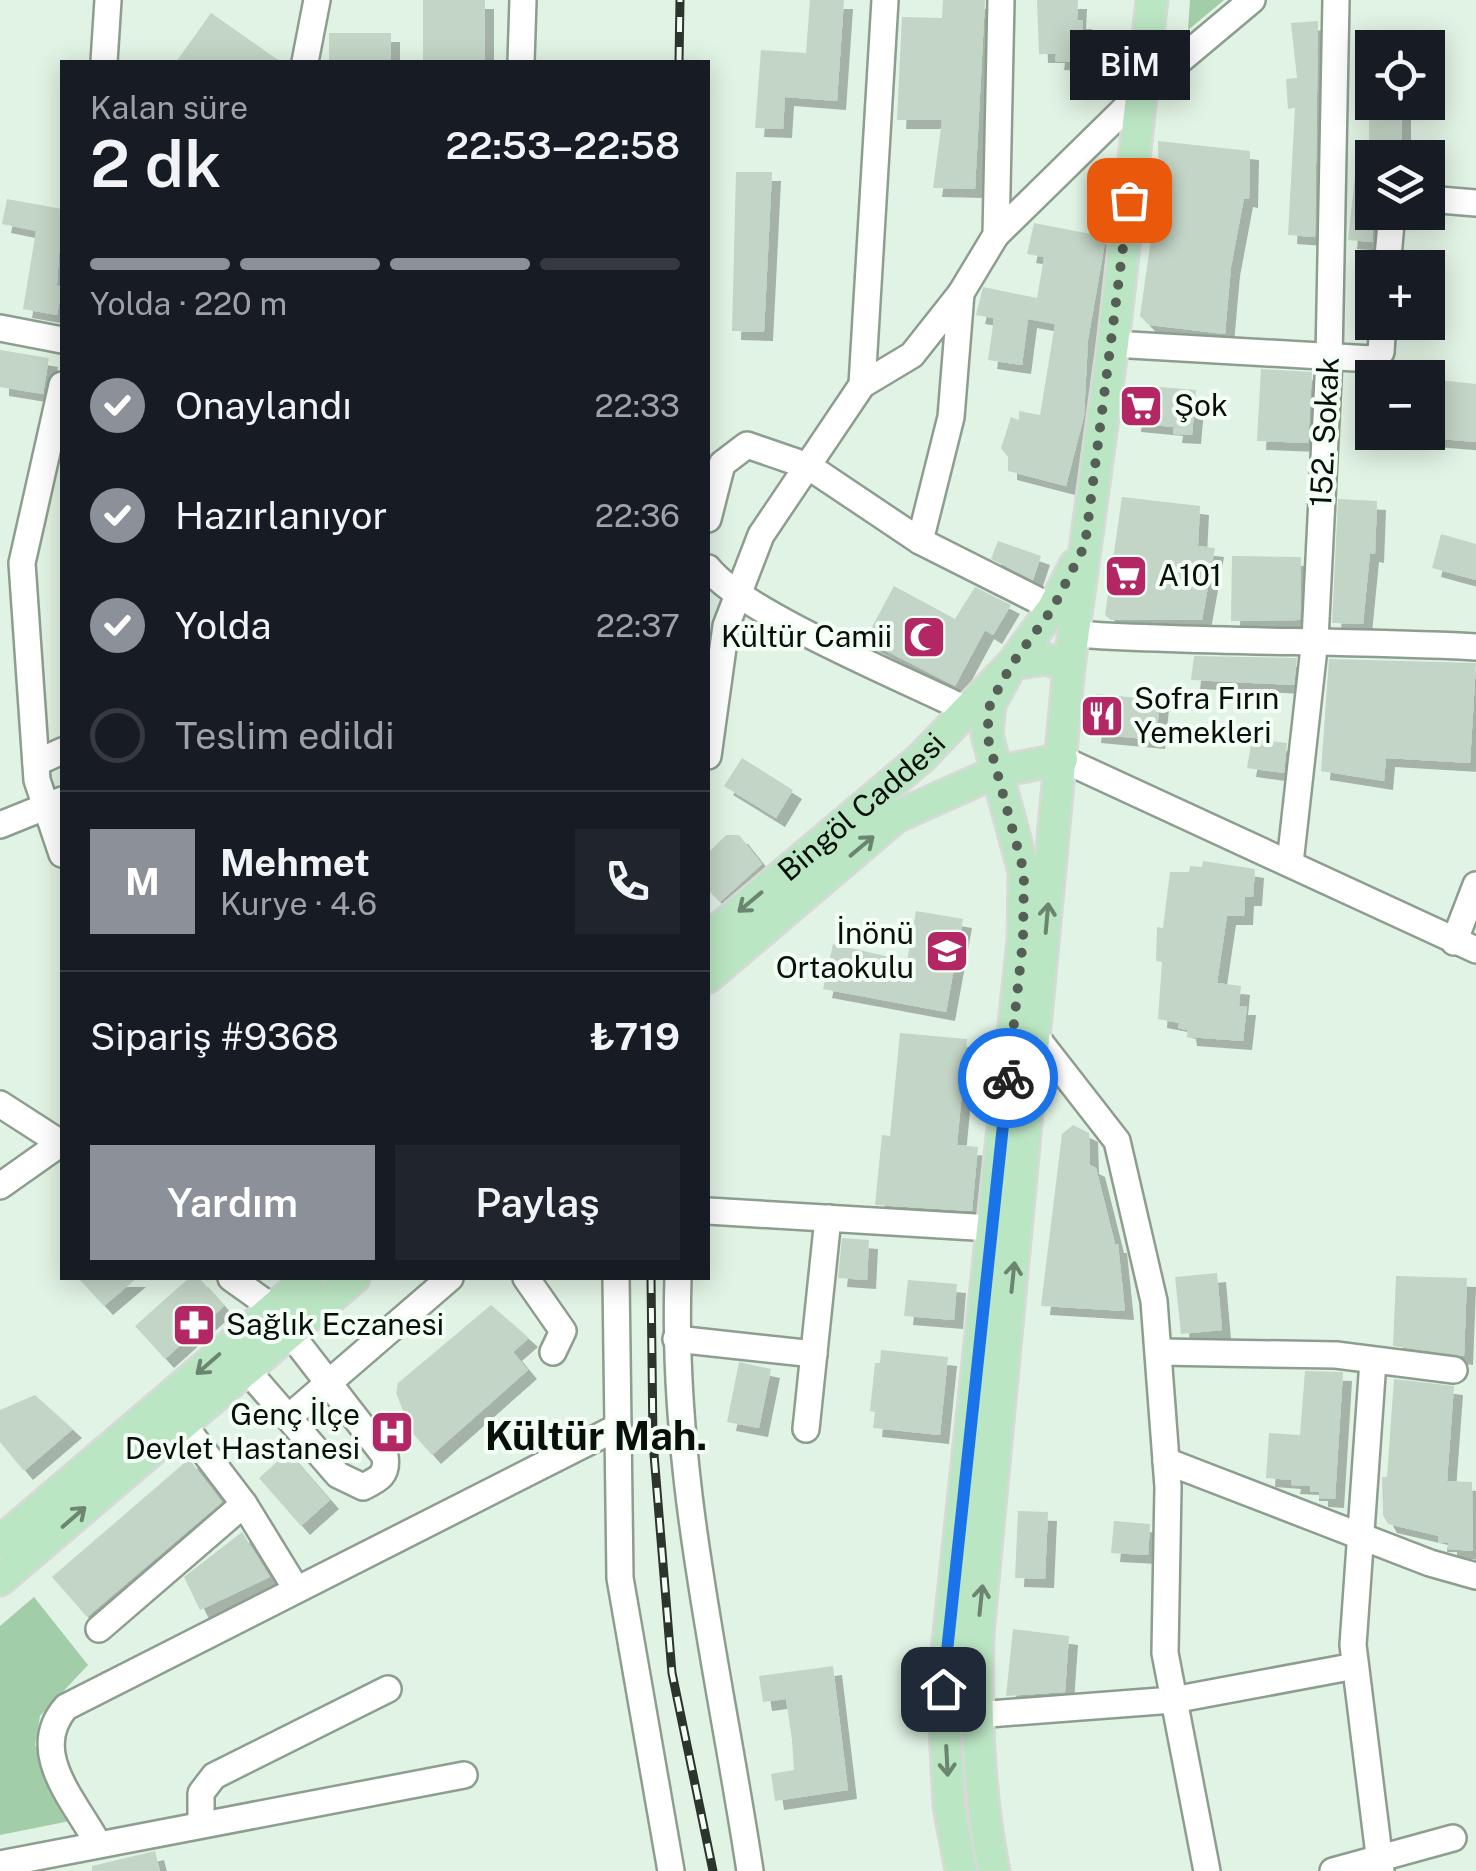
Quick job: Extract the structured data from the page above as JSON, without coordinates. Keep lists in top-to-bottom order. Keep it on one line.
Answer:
{"streets":{"main road":["Bingöl Caddesi"],"street":["152. Sokak"]},"districts":["Kültür Mah."],"places":{"other":["BİM"],"supermarket":["Şok","A101"],"mosque":["Kültür Camii"],"restaurant":["Sofra Fırın Yemekleri"],"school or university":["İnönü Ortaokulu"],"pharmacy":["Sağlık Eczanesi"],"hospital":["Genç İlçe Devlet Hastanesi"]},"page":{"map_buttons":["+","−"],"bubble":"BİM","heading":["2 dk","Kalan süre","22:53–22:58"],"panel":["Mehmet","Kurye · 4.6","Sipariş #9368","₺719"],"bar":"Yolda · 220 m","list":[["Onaylandı","22:33"],["Hazırlanıyor","22:36"],["Yolda","22:37"],"Teslim edildi"],"round":"M","buttons":["Yardım","Paylaş"]}}
